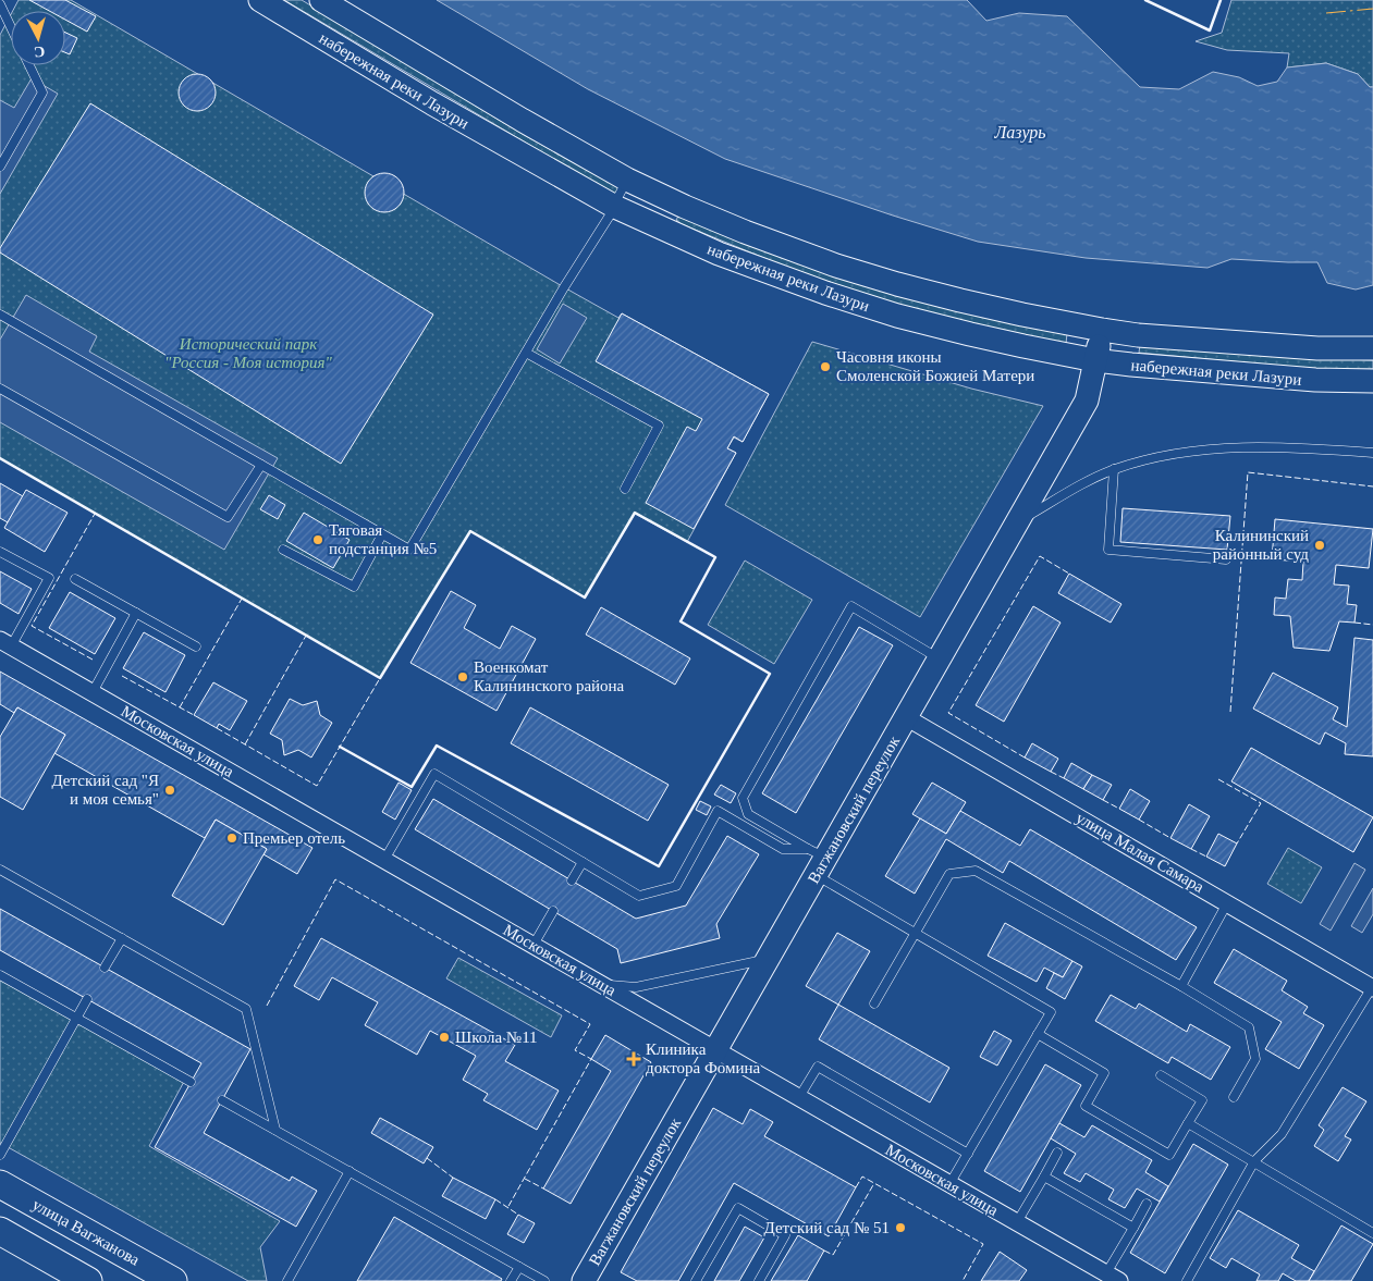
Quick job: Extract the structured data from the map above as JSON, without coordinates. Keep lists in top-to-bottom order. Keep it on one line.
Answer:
{"streets":{"main road":["набережная реки Лазури","Вагжановский переулок","улица Вагжанова"],"street":["Московская улица","улица Малая Самара"]},"crossings":[["набережная реки Лазури","Вагжановский переулок"],["Московская улица","Вагжановский переулок"],["Вагжановский переулок","улица Малая Самара"]],"water":["Лазурь"],"parks":["Исторический парк \"Россия - Моя история\""],"places":{"other":["Часовня иконы Смоленской Божией Матери","Тяговая подстанция №5","Калининский районный суд","Военкомат Калининского района","Детский сад \"Я и моя семья\"","Премьер отель","Школа №11","Детский сад № 51"],"health":["Клиника доктора Фомина"]},"north":"bottom"}
